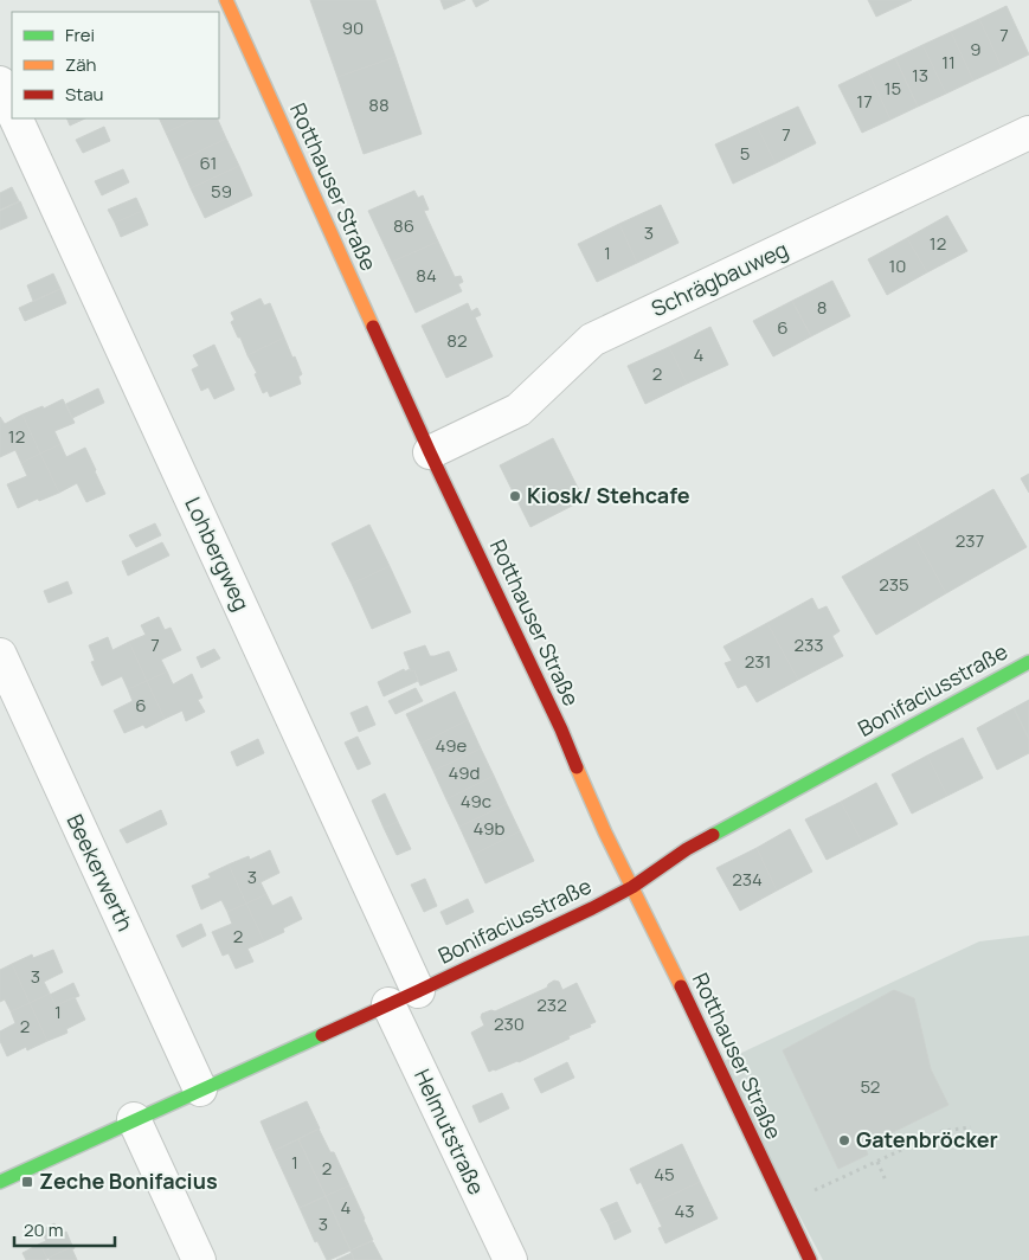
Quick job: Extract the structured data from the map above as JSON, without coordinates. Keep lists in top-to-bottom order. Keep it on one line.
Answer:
{"streets":{"main road":["Rotthauser Straße","Bonifaciusstraße"],"street":["Schrägbauweg","Lohbergweg","Beekerwerth","Helmutstraße"]},"crossings":[["Rotthauser Straße","Schrägbauweg"],["Rotthauser Straße","Bonifaciusstraße"],["Lohbergweg","Bonifaciusstraße"],["Bonifaciusstraße","Beekerwerth"],["Bonifaciusstraße","Helmutstraße"]],"places":{"other":["Kiosk/ Stehcafe","Gatenbröcker"],"transit":["Zeche Bonifacius"]},"house_numbers":["90","7","9","11","13","15","17","88","7","5","61","59","86","3","12","1","10","84","8","6","82","4","2","12","237","235","7","233","231","6","49e","49d","49c","49b","3","234","2","3","232","1","230","2","52","1","2","45","4","43","3"],"legend":["Frei","Zäh","Stau"],"scale_bar":"20 m"}
